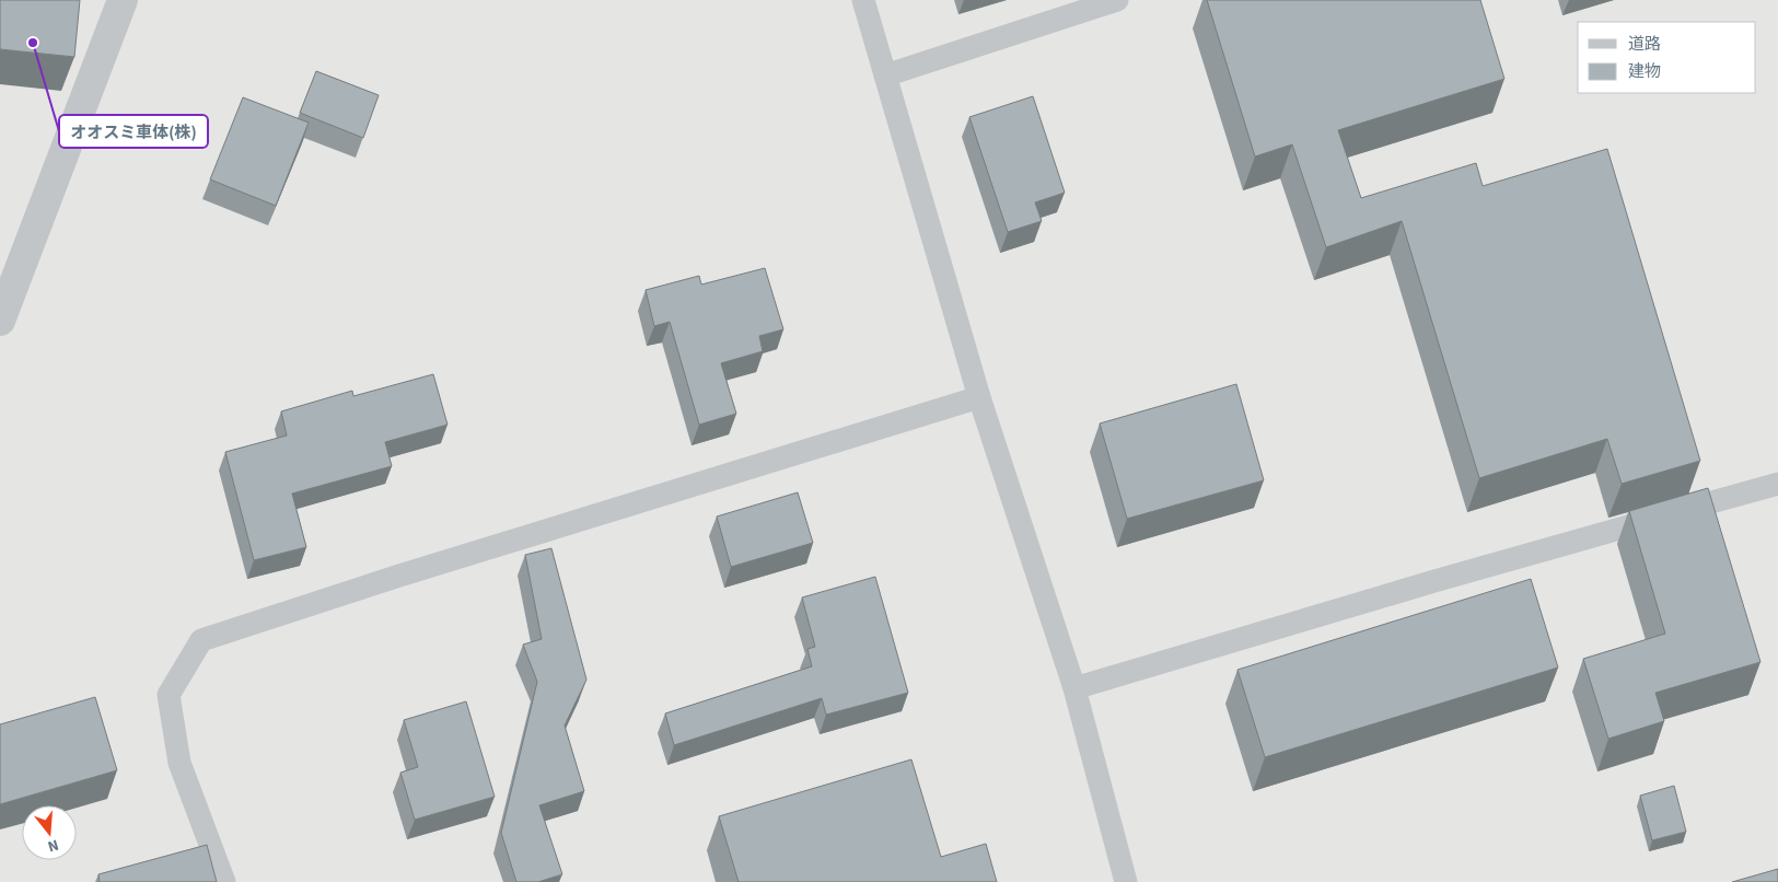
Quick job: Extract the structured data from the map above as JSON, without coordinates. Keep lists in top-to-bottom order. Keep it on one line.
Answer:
{"places":["オオスミ車体(株)"],"legend":["道路","建物"],"north":"bottom"}
